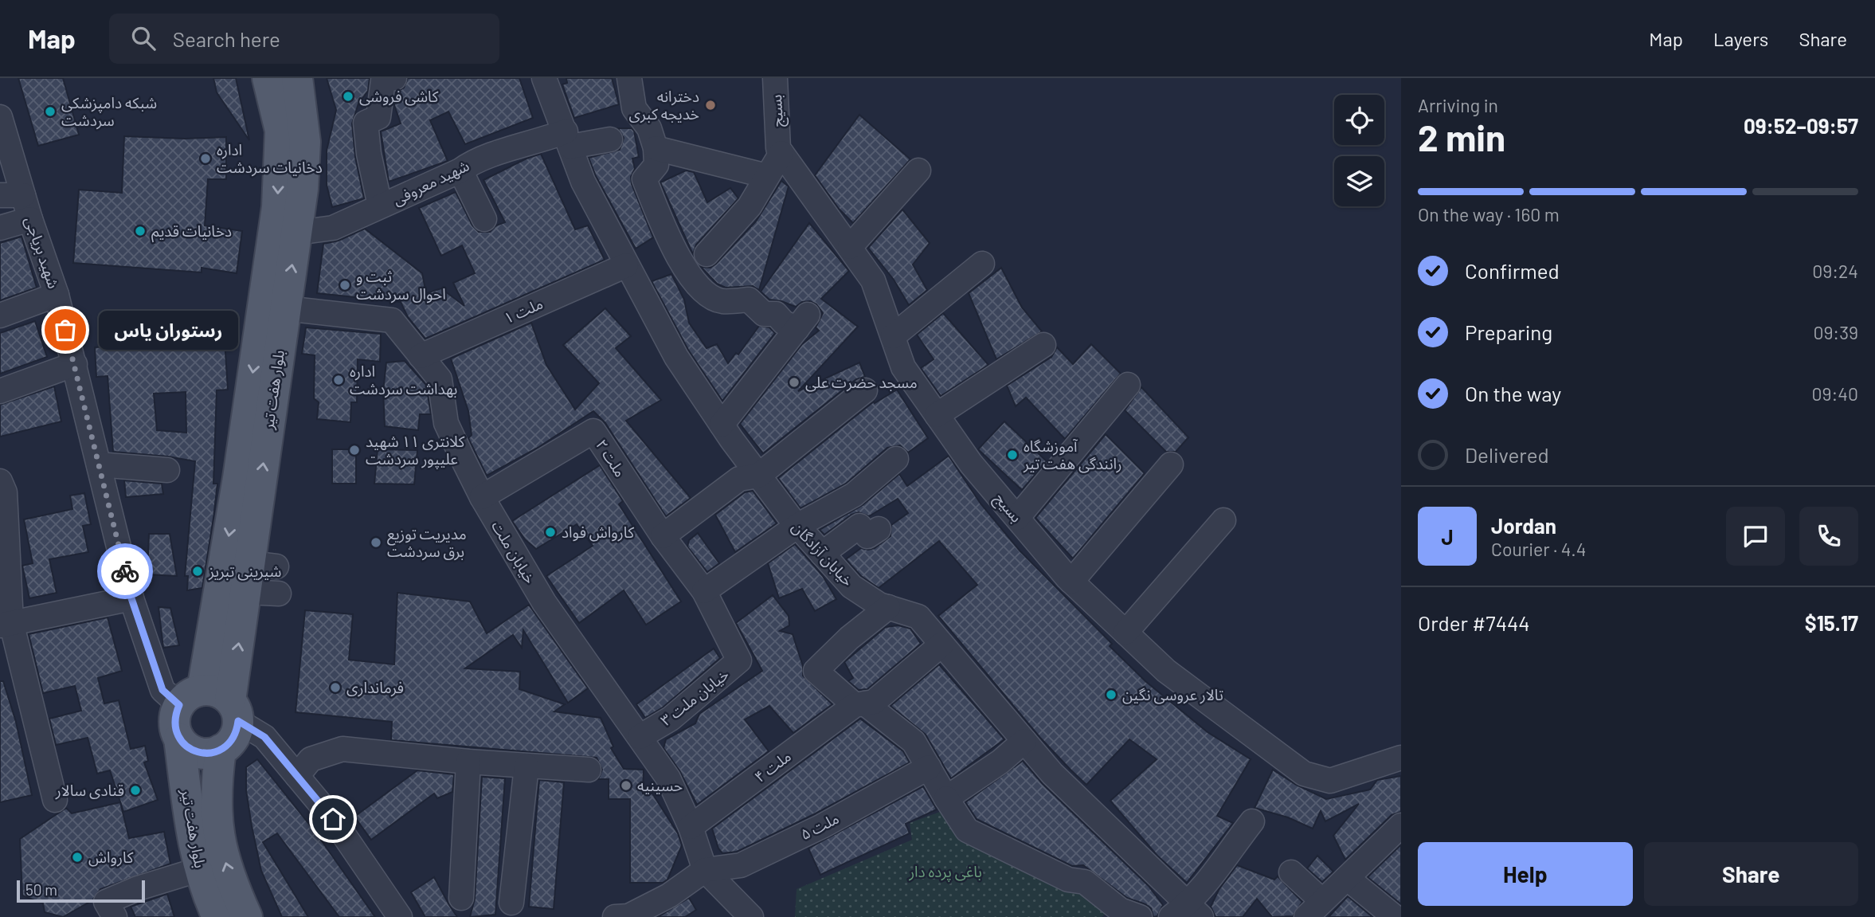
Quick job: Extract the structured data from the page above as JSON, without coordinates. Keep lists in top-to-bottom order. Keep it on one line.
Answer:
{"streets":{"main road":["بلوار هفت تیر"],"street":["بسیج","شهید معروفی","شهید بریاجی","ملت ۱","ملت ۲","خیابان ملت","خیابان آزادگان","خیابان ملت ۳","ملت ۴","ملت ۵"]},"crossings":[["شهید معروفی","بلوار هفت تیر"],["شهید معروفی","خیابان آزادگان"],["شهید بریاجی","بلوار هفت تیر"],["ملت ۱","خیابان ملت"],["ملت ۱","خیابان آزادگان"],["بلوار هفت تیر","خیابان ملت"],["ملت ۲","خیابان ملت"],["ملت ۲","خیابان ملت ۳"],["خیابان ملت","خیابان ملت ۳"],["خیابان ملت","ملت ۴"],["خیابان ملت","ملت ۵"],["خیابان آزادگان","ملت ۴"]],"parks":["باغی پرده دار"],"places":["کاشی فروشی","دخترانه خدیجه کبری","شبکه دامپزشکی سردشت","اداره دخانیات سردشت","دخانیات قدیم","ثبت و احوال سردشت","رستوران یاس","اداره بهداشت سردشت","مسجد حضرت علی","کلانتری ۱۱ شهید علیپور سردشت","آموزشگاه رانندگی هفت تیر","کارواش فواد","مدیریت توزیع برق سردشت","شیرینی تبریز","فرمانداری","تالار عروسی نگین","حسینیه","قنادی سالار","کارواش"],"scale_bar":"50 m","page":{"header":"Map","search":"Search here","nav":["Map","Layers","Share"],"heading":["2 min","Arriving in","09:52–09:57"],"panel":["Jordan","Courier · 4.4","Order #7444","$15.17"],"bar":"On the way · 160 m","list":[["Confirmed","09:24"],["Preparing","09:39"],["On the way","09:40"],"Delivered"],"bubble":"رستوران یاس","round":"J","buttons":["Help","Share"],"scale":"50 m"}}
